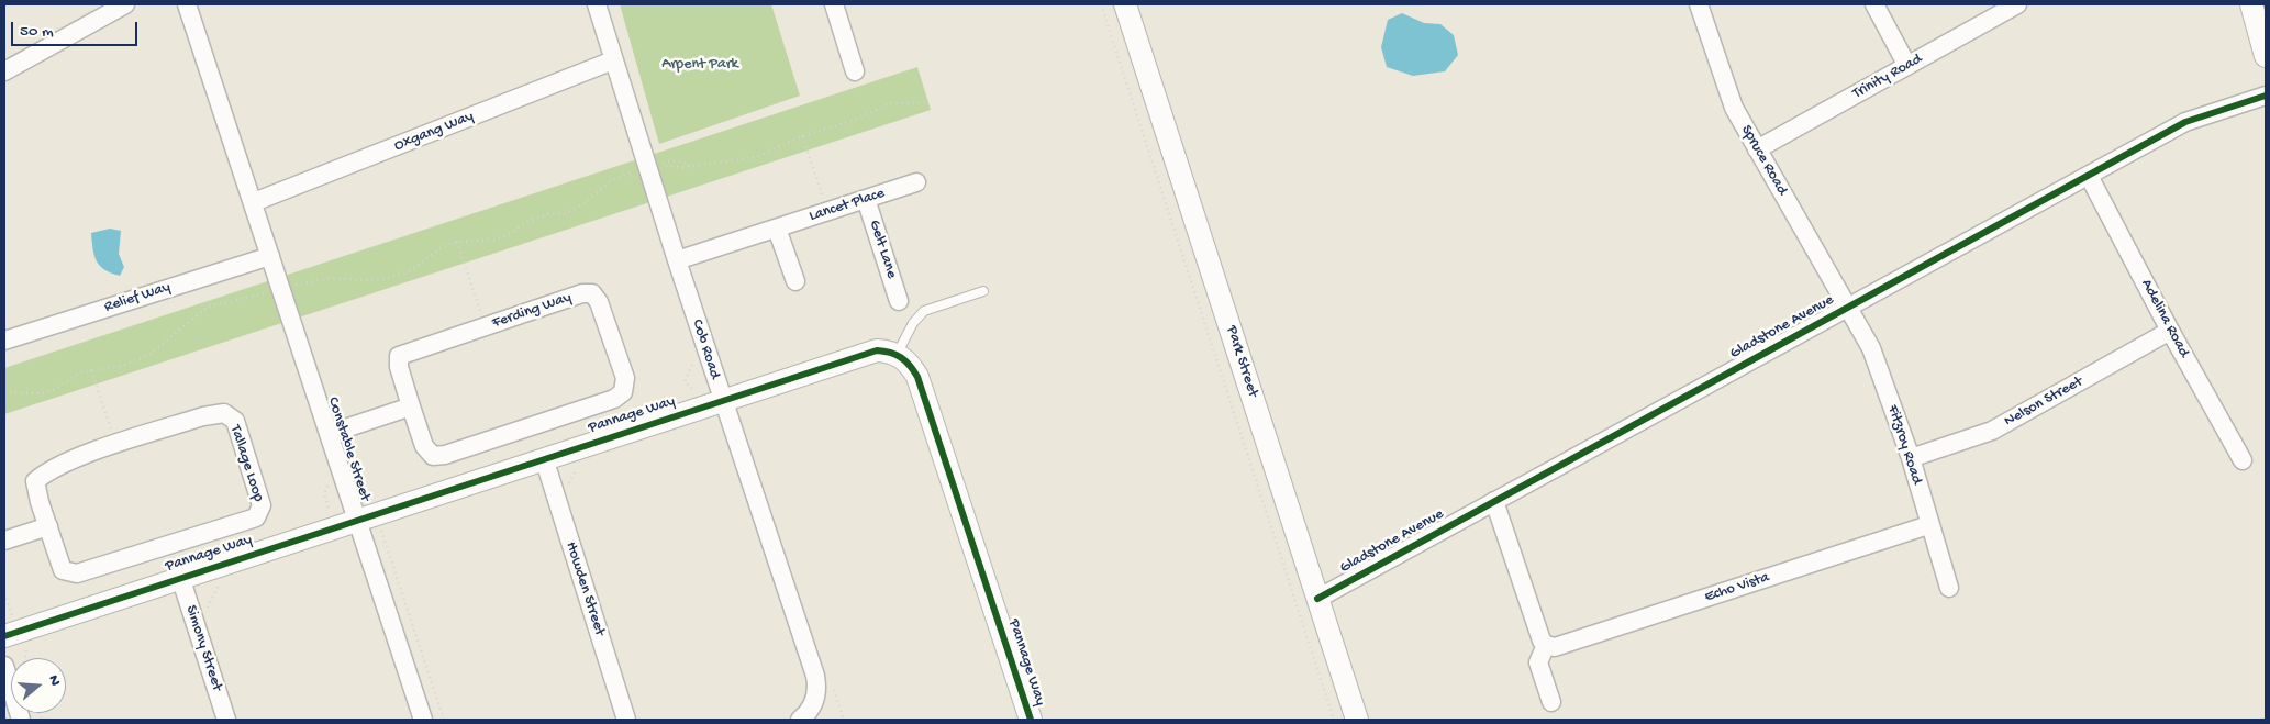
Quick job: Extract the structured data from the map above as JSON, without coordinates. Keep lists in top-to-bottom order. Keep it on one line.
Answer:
{"streets":{"street":["Trinity Road","Oxgang Way","Spruce Road","Lancet Place","Gelt Lane","Relief Way","Ferding Way","Adelina Road","Gladstone Avenue","Cob Road","Park Street","Nelson Street","Pannage Way","Fitzroy Road","Constable Street","Tallage Loop","Echo Vista","Howden Street","Simony Street"]},"crossings":[["Trinity Road","Spruce Road"],["Oxgang Way","Cob Road"],["Oxgang Way","Constable Street"],["Spruce Road","Gladstone Avenue"],["Spruce Road","Fitzroy Road"],["Lancet Place","Gelt Lane"],["Lancet Place","Cob Road"],["Relief Way","Constable Street"],["Adelina Road","Gladstone Avenue"],["Adelina Road","Nelson Street"],["Gladstone Avenue","Park Street"],["Gladstone Avenue","Fitzroy Road"],["Cob Road","Pannage Way"],["Nelson Street","Fitzroy Road"],["Pannage Way","Constable Street"],["Pannage Way","Howden Street"],["Pannage Way","Simony Street"],["Fitzroy Road","Echo Vista"]],"parks":["Arpent Park"],"scale_bar":"50 m","north":"right"}
